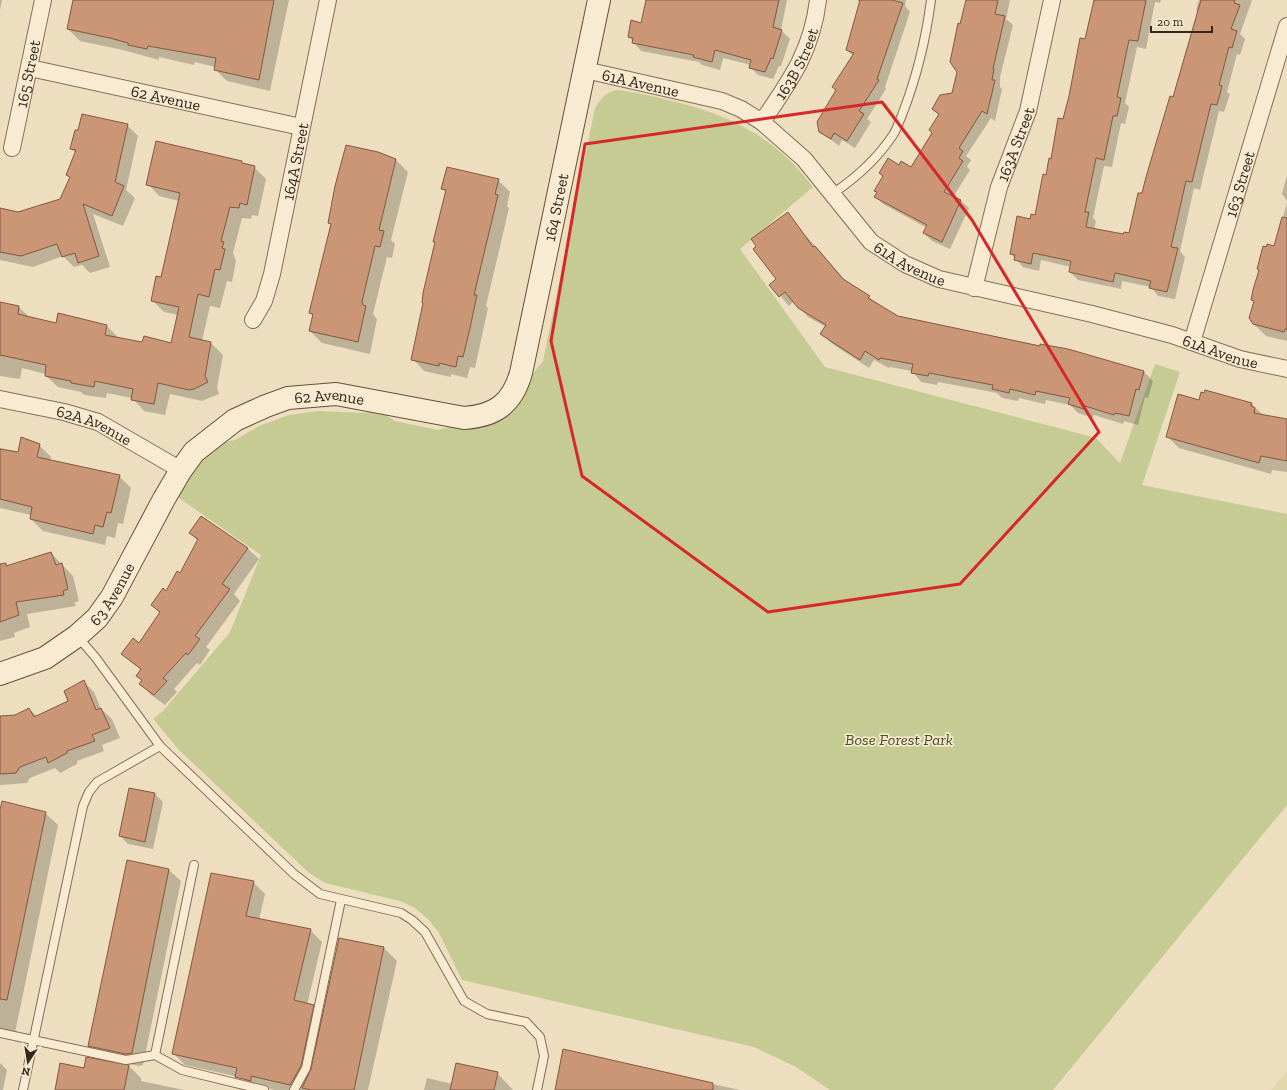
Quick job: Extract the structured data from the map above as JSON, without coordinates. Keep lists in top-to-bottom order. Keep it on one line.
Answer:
{"streets":{"street":["163B Street","165 Street","61A Avenue","62 Avenue","163A Street","164A Street","163 Street","164 Street","62A Avenue","63 Avenue"]},"crossings":[["163B Street","61A Avenue"],["165 Street","62 Avenue"],["61A Avenue","163A Street"],["61A Avenue","163 Street"],["61A Avenue","164 Street"],["62 Avenue","164A Street"],["62 Avenue","164 Street"],["62 Avenue","62A Avenue"],["62 Avenue","63 Avenue"],["62A Avenue","63 Avenue"]],"parks":["Bose Forest Park"],"scale_bar":"20 m","north":"bottom"}
